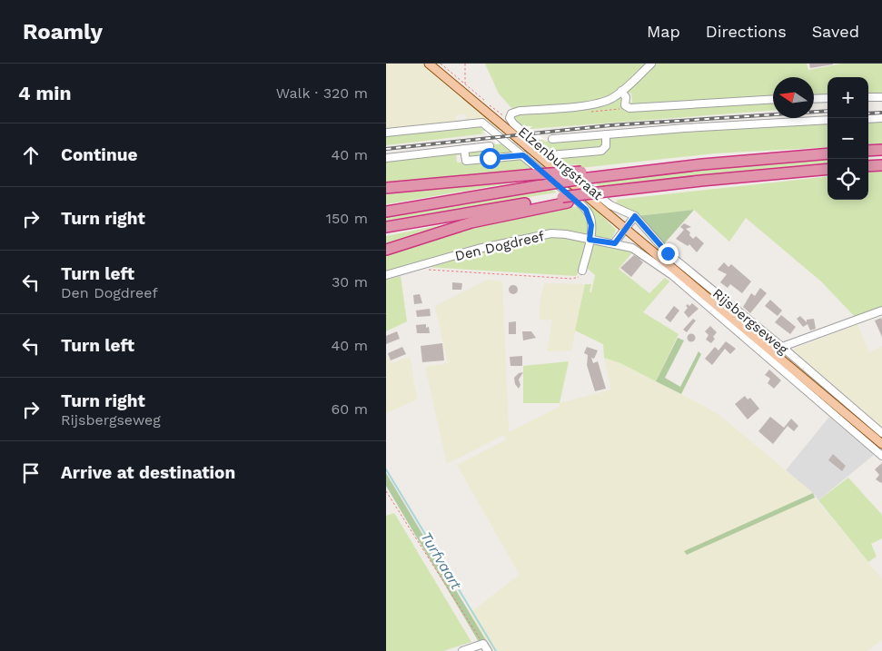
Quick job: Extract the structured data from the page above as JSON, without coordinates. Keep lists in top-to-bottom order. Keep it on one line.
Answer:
{"streets":{"main road":["Rijsbergseweg"],"street":["Elzenburgstraat","Den Dogdreef"]},"crossings":[["Elzenburgstraat","Rijsbergseweg"],["Den Dogdreef","Rijsbergseweg"]],"water":["Turfvaart"],"north":"left","page":{"header":"Roamly","nav":["Map","Directions","Saved"],"heading":["4 min","Walk · 320 m"],"map_buttons":["+","−"],"list":[["Continue","40 m"],["Turn right","150 m"],["Turn left","Den Dogdreef","30 m"],["Turn left","40 m"],["Turn right","Rijsbergseweg","60 m"],"Arrive at destination"]}}
